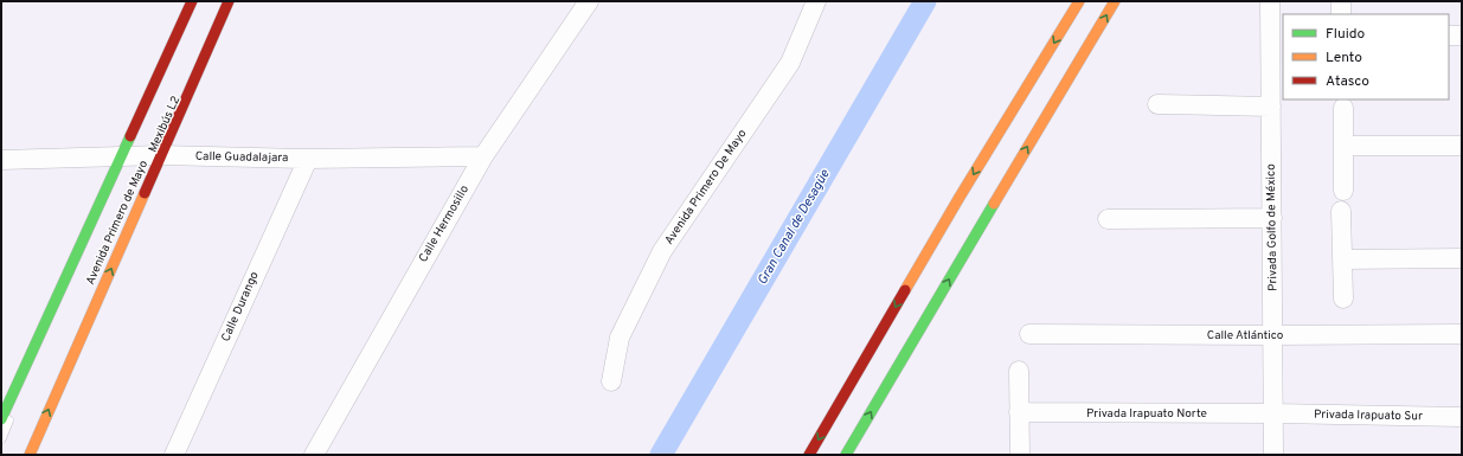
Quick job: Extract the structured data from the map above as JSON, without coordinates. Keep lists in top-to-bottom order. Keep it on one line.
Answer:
{"streets":{"highway":["Avenida Primero de Mayo"],"street":["Calle Guadalajara","Avenida Primero De Mayo","Calle Hermosillo","Privada Golfo de México","Calle Durango","Calle Atlántico","Privada Irapuato Norte","Privada Irapuato Sur"],"lane":["Mexibús L2"]},"crossings":[["Mexibús L2","Calle Guadalajara"],["Mexibús L2","Avenida Primero de Mayo"],["Calle Guadalajara","Avenida Primero de Mayo"],["Calle Guadalajara","Calle Hermosillo"],["Calle Guadalajara","Calle Durango"],["Privada Golfo de México","Calle Atlántico"],["Privada Golfo de México","Privada Irapuato Norte"],["Privada Golfo de México","Privada Irapuato Sur"],["Privada Irapuato Norte","Privada Irapuato Sur"]],"water":["Gran Canal de Desagüe"],"legend":["Fluido","Lento","Atasco"]}
